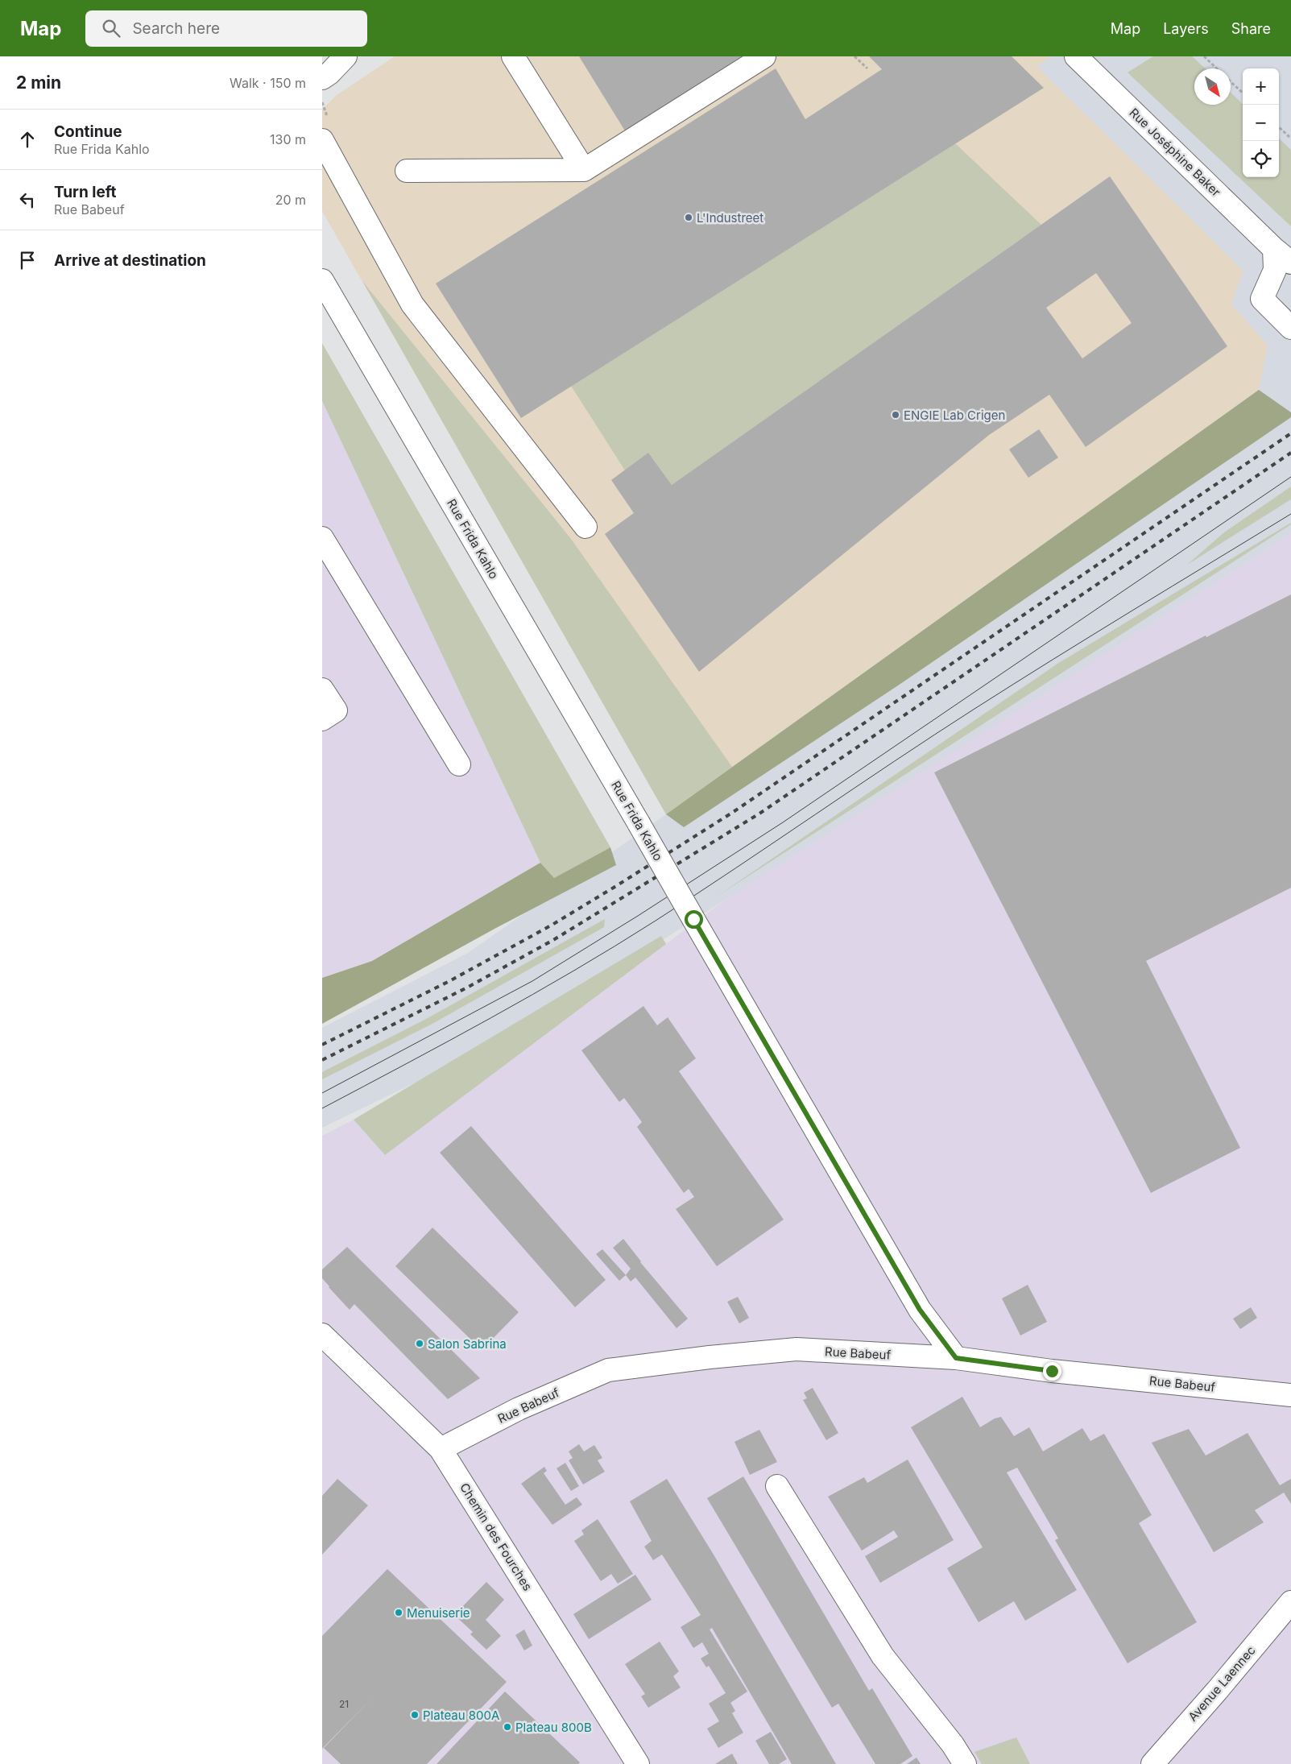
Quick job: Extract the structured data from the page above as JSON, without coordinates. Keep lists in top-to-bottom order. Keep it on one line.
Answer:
{"streets":{"street":["Rue Joséphine Baker","Rue Frida Kahlo","Rue Babeuf","Chemin des Fourches","Avenue Laennec"]},"crossings":[["Rue Frida Kahlo","Rue Babeuf"],["Rue Babeuf","Chemin des Fourches"]],"places":["L'Industreet","ENGIE Lab Crigen","Salon Sabrina","Menuiserie","Plateau 800A","Plateau 800B"],"house_numbers":["21"],"north":"bottom right","page":{"header":"Map","search":"Search here","nav":["Map","Layers","Share"],"heading":["2 min","Walk · 150 m"],"map_buttons":["+","−"],"list":[["Continue","Rue Frida Kahlo","130 m"],["Turn left","Rue Babeuf","20 m"],"Arrive at destination"]}}
